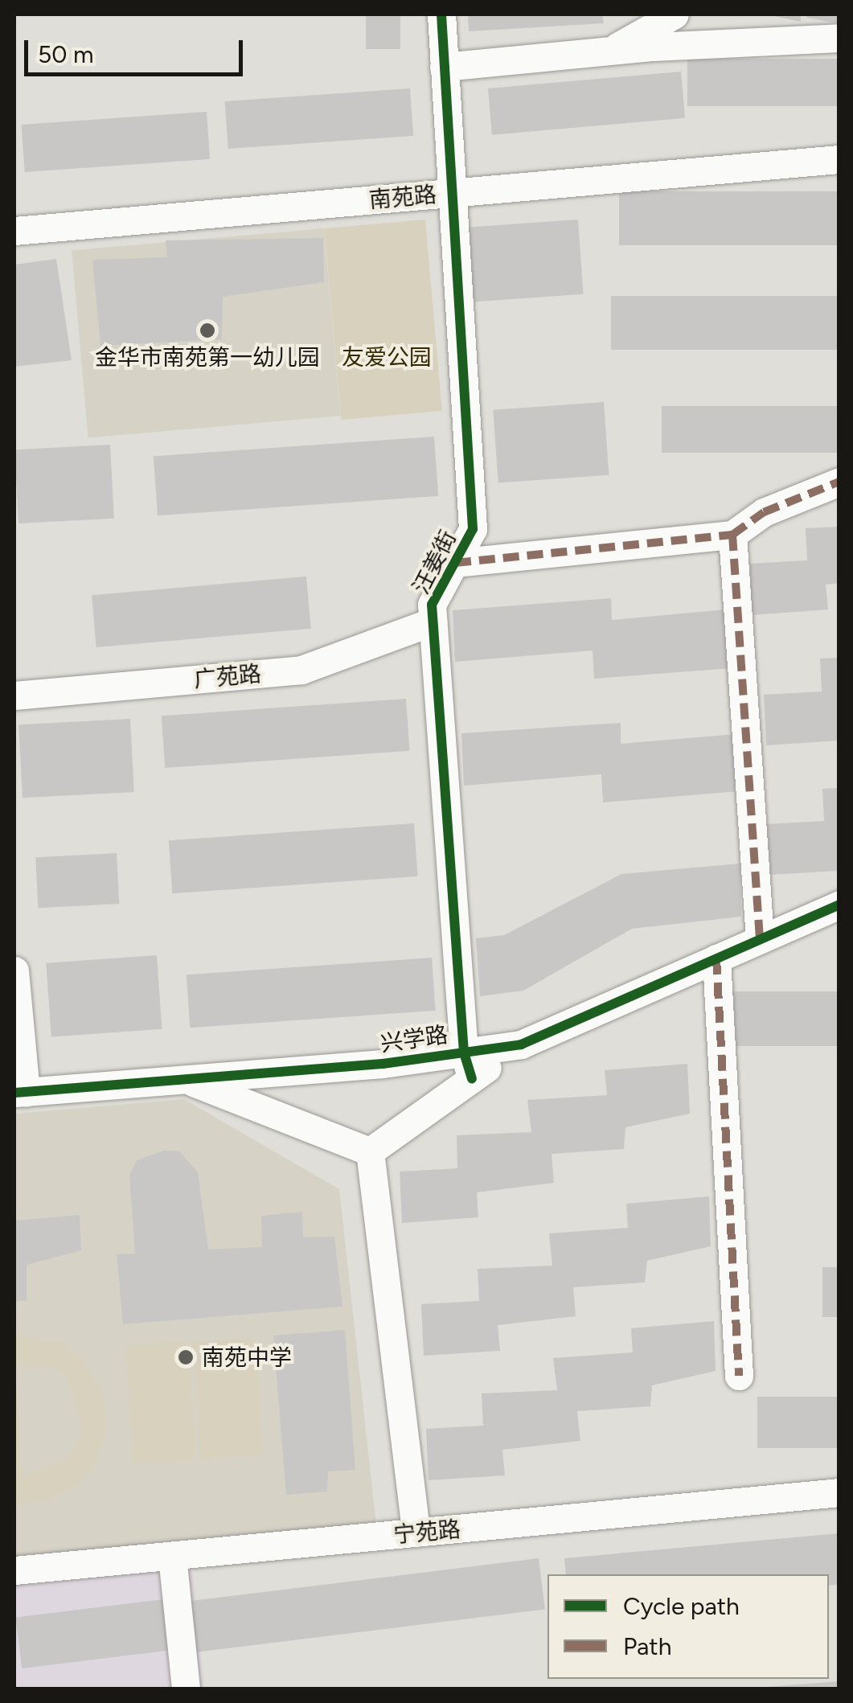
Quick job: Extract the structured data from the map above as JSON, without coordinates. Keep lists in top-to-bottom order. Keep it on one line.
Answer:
{"streets":{"street":["南苑路","汪姜街","广苑路","兴学路","宁苑路"]},"crossings":[["南苑路","汪姜街"],["汪姜街","广苑路"],["汪姜街","兴学路"]],"parks":["友爱公园"],"places":["金华市南苑第一幼儿园","南苑中学"],"legend":["Cycle path","Path"],"scale_bar":"50 m"}
